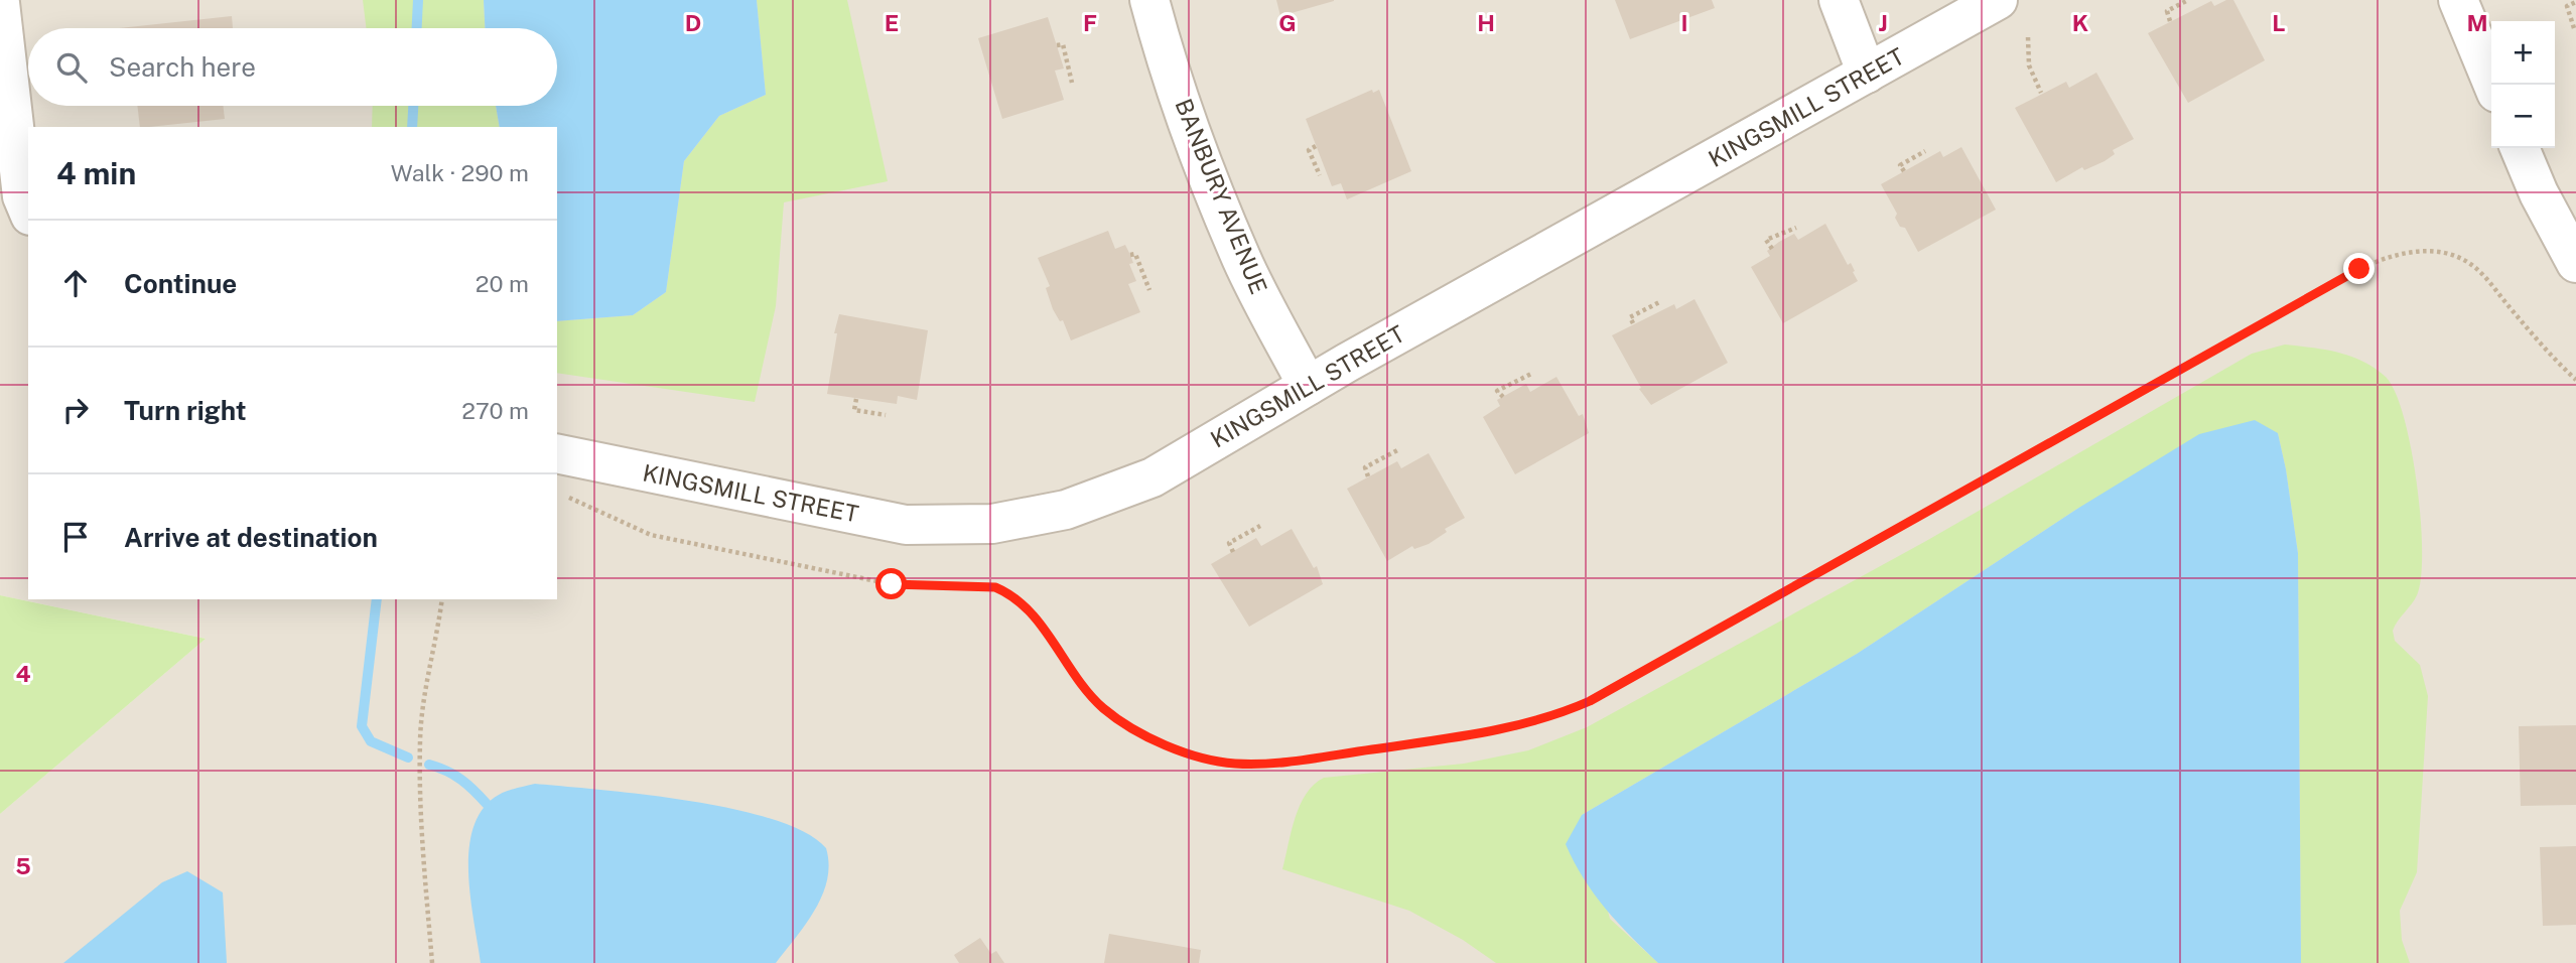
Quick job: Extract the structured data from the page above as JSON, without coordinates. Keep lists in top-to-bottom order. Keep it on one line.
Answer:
{"streets":{"street":["KINGSMILL STREET","BANBURY AVENUE"]},"crossings":[["KINGSMILL STREET","BANBURY AVENUE"]],"page":{"map_buttons":["+","−"],"search":"Search here","heading":["4 min","Walk · 290 m"],"list":[["Continue","20 m"],["Turn right","270 m"],"Arrive at destination"]},"grid":{"columns":["D","E","F","G","H","I","J","K","L","M"],"rows":["4","5"]}}
